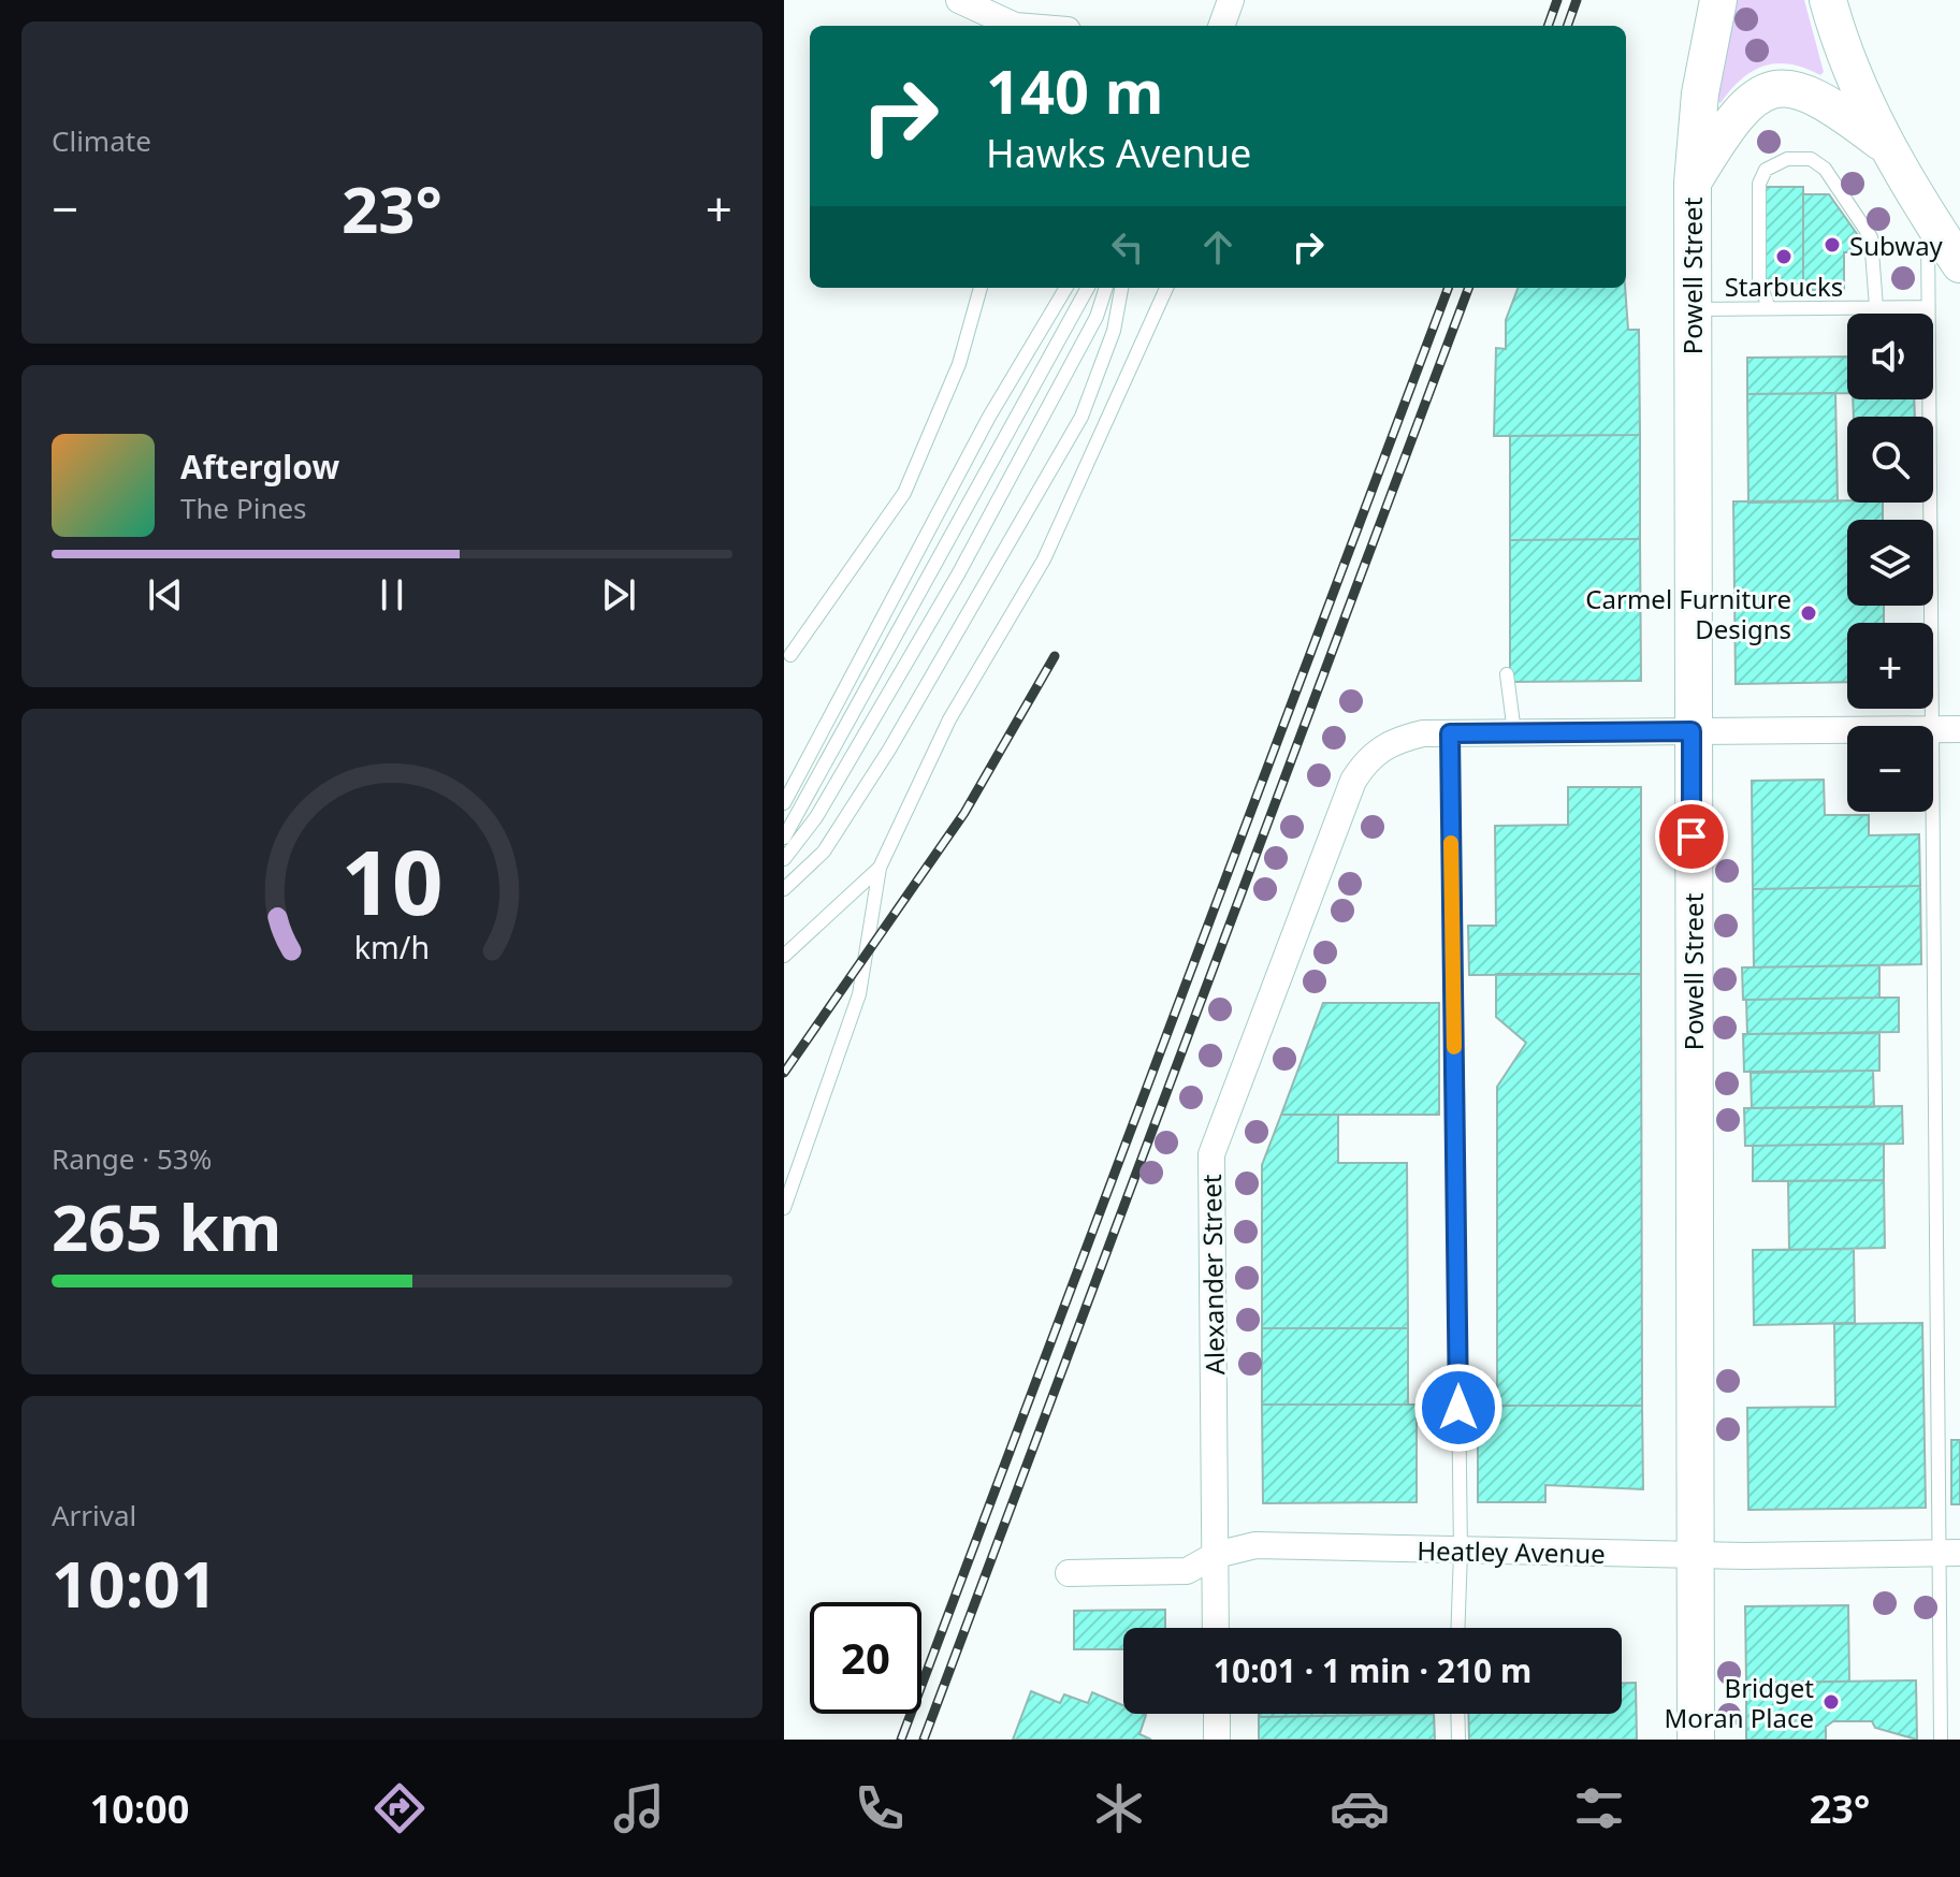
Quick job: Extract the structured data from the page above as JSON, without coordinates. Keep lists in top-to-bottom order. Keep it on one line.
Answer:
{"streets":{"main road":["Powell Street"],"street":["Alexander Street","Heatley Avenue"]},"crossings":[["Powell Street","Heatley Avenue"],["Alexander Street","Heatley Avenue"]],"places":["Subway","Starbucks","Carmel Furniture Designs","Bridget Moran Place"],"page":{"tile":["Climate",["Range · 53%","265 km"],["Arrival","10:01"]],"turn":["140 m","Hawks Avenue"],"heat":["−","23°","+"],"map_buttons":["+","−"],"song":["Afterglow","The Pines"],"limit":"20","trip":"10:01 · 1 min · 210 m","tabs":["10:00","23°"],"gauge":["10","km/h"]}}
